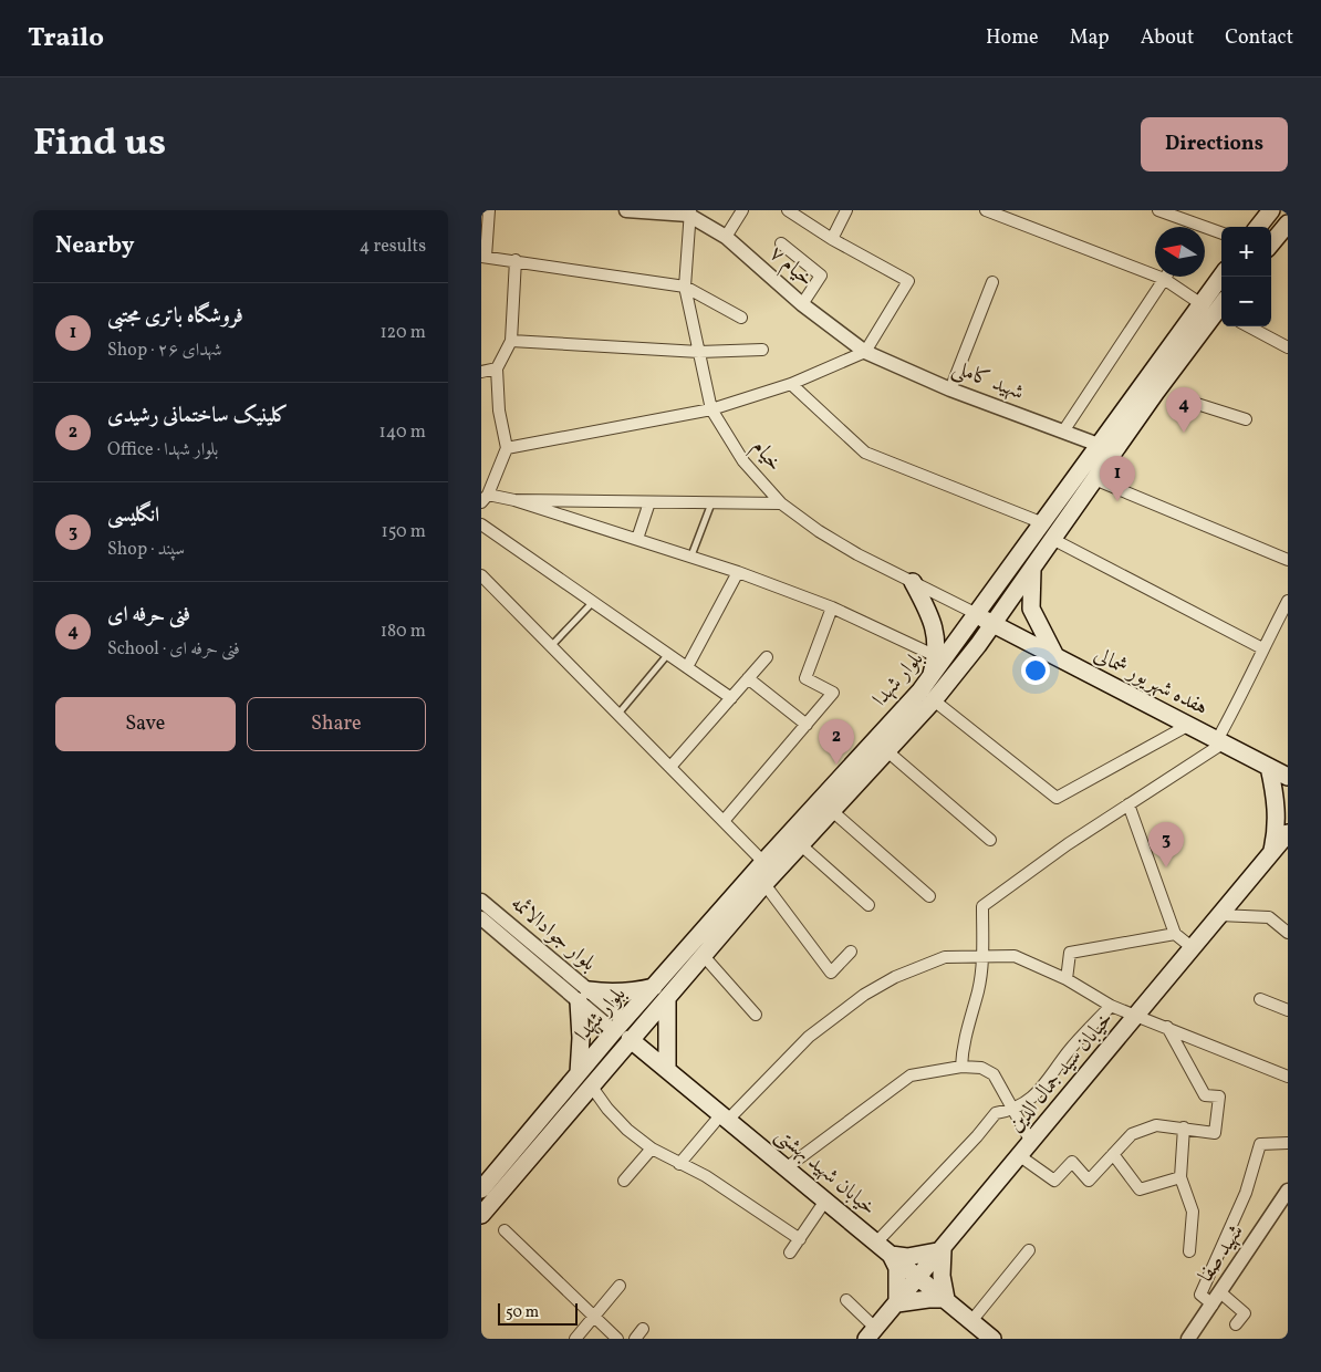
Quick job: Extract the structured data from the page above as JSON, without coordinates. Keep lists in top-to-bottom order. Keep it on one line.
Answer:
{"streets":{"main road":["بلوار شهدا","هفده شهریور شمالی","خیابان سید جمال الدین","خیابان شهید بهشتی"],"street":["خیام ۷","شهید کاملی","خیام","بلوار جوادالائمه","شهید صفا"]},"crossings":[["خیام ۷","شهید کاملی"],["خیام ۷","خیام"],["شهید کاملی","بلوار شهدا"],["خیام","بلوار شهدا"],["خیام","هفده شهریور شمالی"],["بلوار شهدا","هفده شهریور شمالی"],["بلوار شهدا","بلوار جوادالائمه"],["بلوار شهدا","خیابان شهید بهشتی"],["بلوار جوادالائمه","خیابان شهید بهشتی"],["خیابان سید جمال الدین","خیابان شهید بهشتی"]],"scale_bar":"50 m","north":"left","page":{"header":"Trailo","nav":["Home","Map","About","Contact"],"title":"Find us","buttons":["Directions",["Save","Share"]],"heading":["Nearby","4 results"],"map_buttons":["+","−"],"list":[{"mark":"1","name":"فروشگاه باتری مجتبی","note":"Shop · شهدای ۲۶","value":"120 m"},{"mark":"2","name":"کلینیک ساختمانی رشیدی","note":"Office · بلوار شهدا","value":"140 m"},{"mark":"3","name":"انگلیسی","note":"Shop · سپند","value":"150 m"},{"mark":"4","name":"فنی حرفه ای","note":"School · فنی حرفه ای","value":"180 m"}],"pins":["4","1","2","3"],"scale":"50 m"}}
